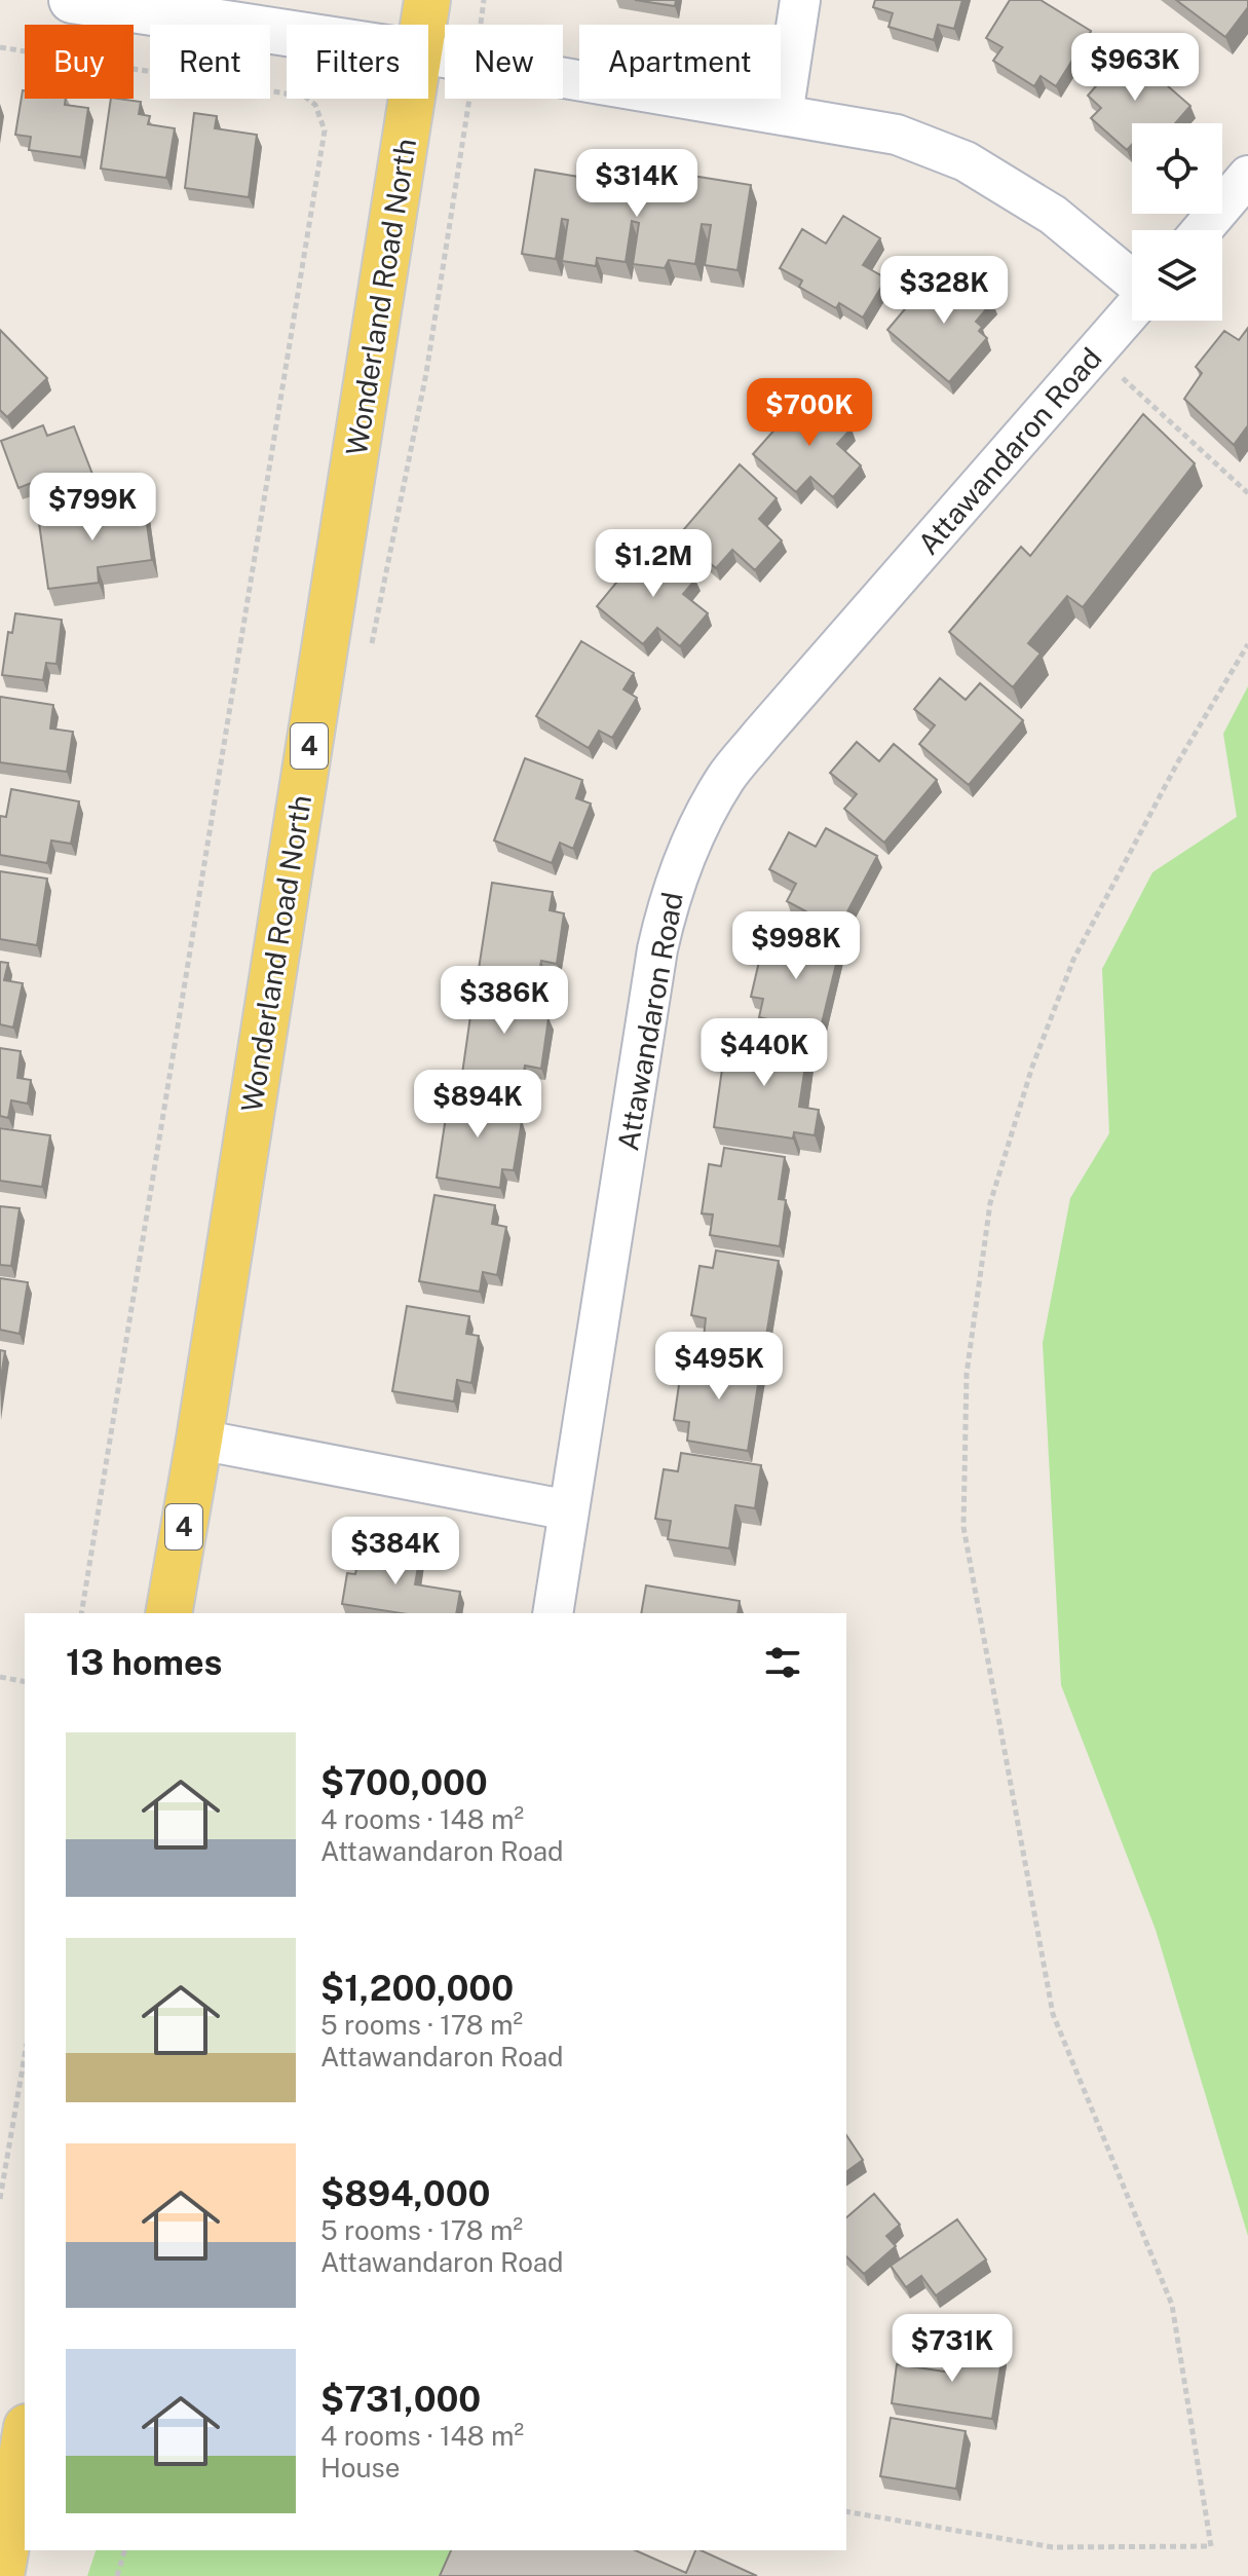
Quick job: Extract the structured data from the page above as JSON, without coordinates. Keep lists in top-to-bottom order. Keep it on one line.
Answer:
{"streets":{"main road":["Wonderland Road North","4"],"street":["Attawandaron Road"]},"page":{"chip":["Buy","Rent","Filters","New","Apartment"],"price":["$963K","$314K","$328K","$700K","$799K","$1.2M","$998K","$386K","$440K","$894K","$495K","$384K","$731K"],"heading":"13 homes","list":[{"name":"$700,000","note":"4 rooms · 148 m² · Attawandaron Road"},{"name":"$1,200,000","note":"5 rooms · 178 m² · Attawandaron Road"},{"name":"$894,000","note":"5 rooms · 178 m² · Attawandaron Road"},{"name":"$731,000","note":"4 rooms · 148 m² · House"}]}}
